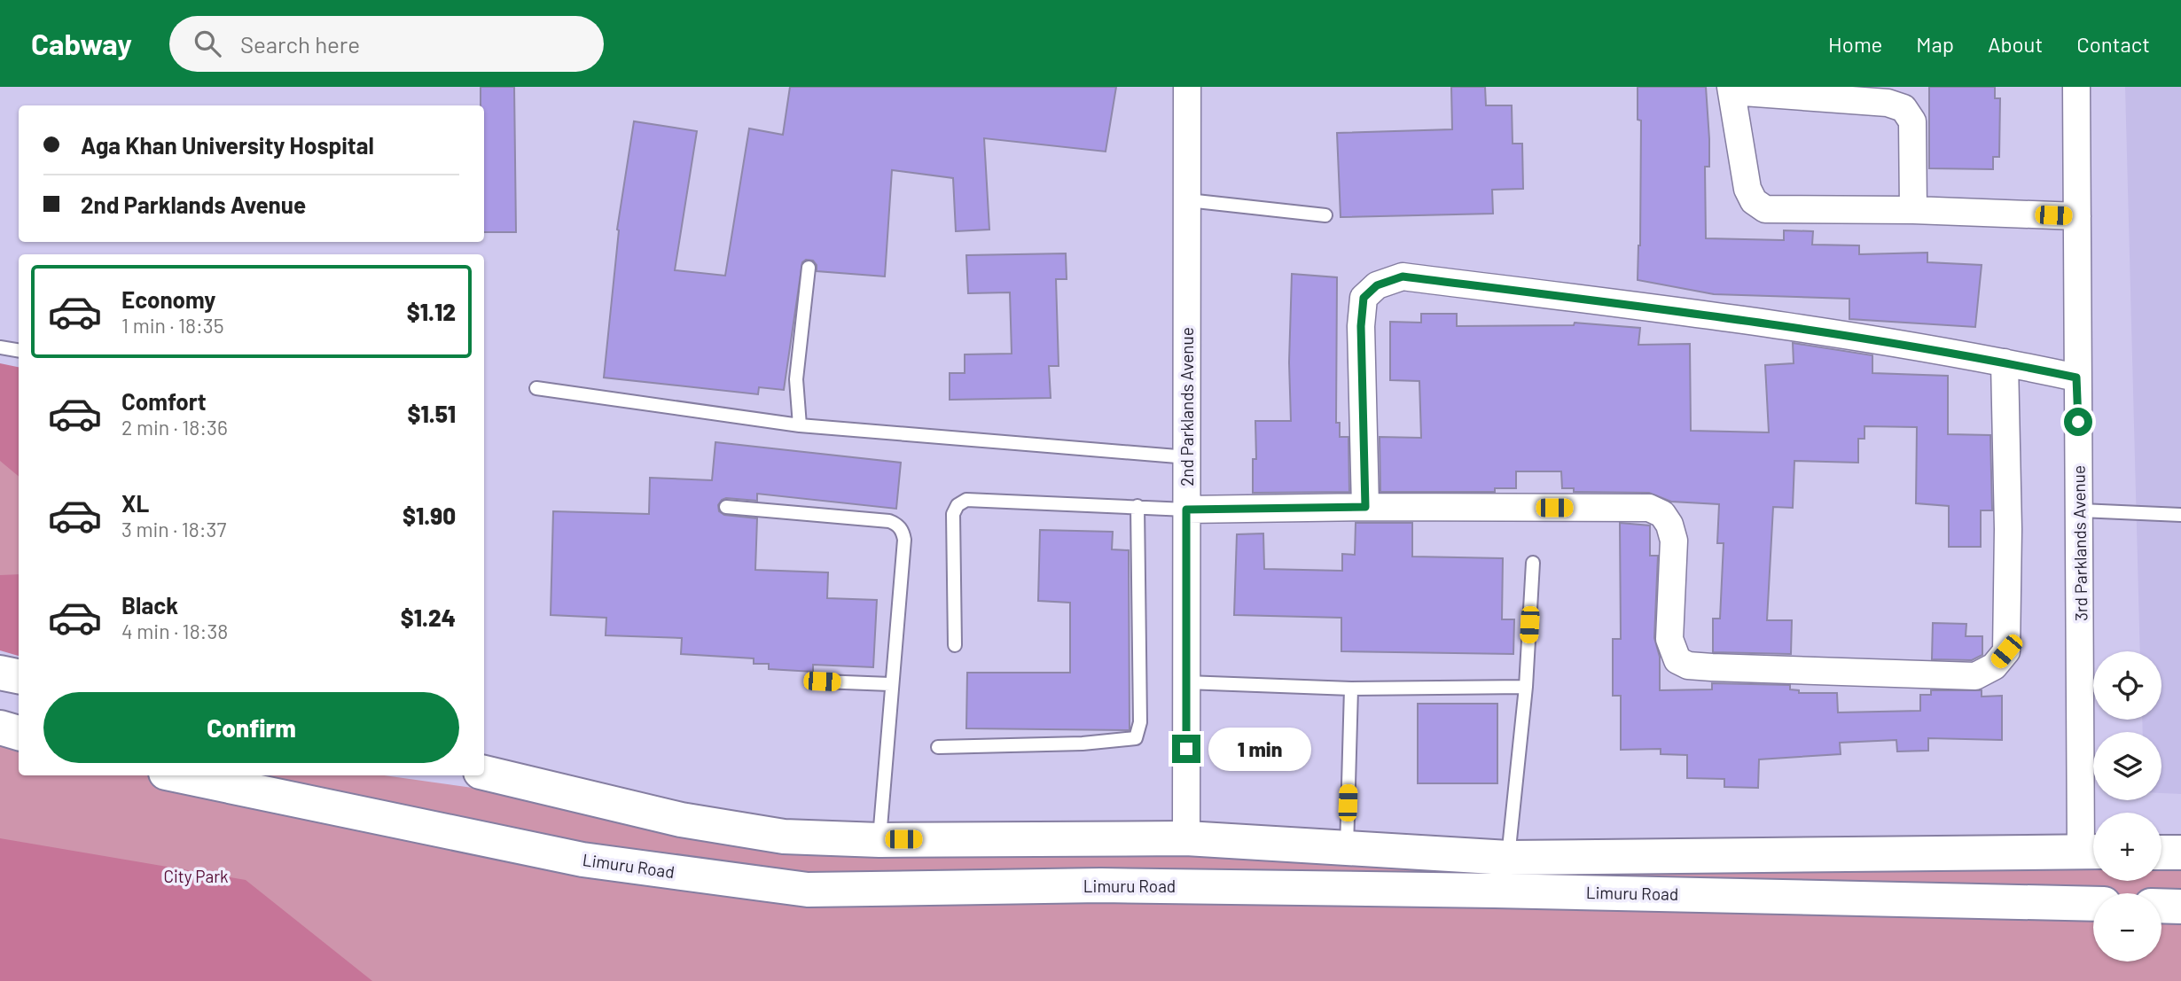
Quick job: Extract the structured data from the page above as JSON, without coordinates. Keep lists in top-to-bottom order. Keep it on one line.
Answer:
{"streets":{"main road":["Limuru Road"],"street":["2nd Parklands Avenue","3rd Parklands Avenue"]},"crossings":[["2nd Parklands Avenue","Limuru Road"],["3rd Parklands Avenue","Limuru Road"]],"parks":["City Park"],"page":{"header":"Cabway","search":"Search here","nav":["Home","Map","About","Contact"],"banner":["Aga Khan University Hospital","2nd Parklands Avenue"],"list":[{"name":"Economy","note":"1 min · 18:35","value":"$1.12"},{"name":"Comfort","note":"2 min · 18:36","value":"$1.51"},{"name":"XL","note":"3 min · 18:37","value":"$1.90"},{"name":"Black","note":"4 min · 18:38","value":"$1.24"}],"map_buttons":["+","−"],"buttons":"Confirm","bubble":"1 min"}}
